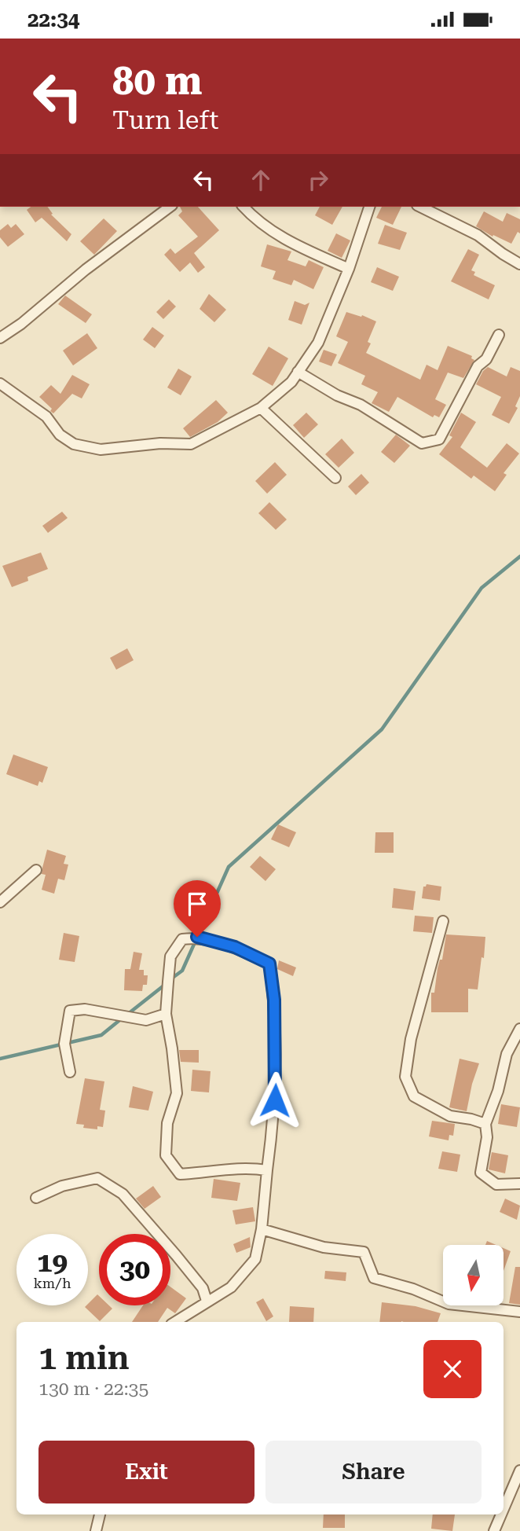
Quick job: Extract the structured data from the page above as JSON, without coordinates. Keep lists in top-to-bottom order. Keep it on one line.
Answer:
{"north":"bottom","page":{"status":"22:34","turn":["80 m","Turn left"],"speed":"19 km/h","limit":"30","heading":["1 min","130 m · 22:35"],"buttons":["Exit","Share"]}}
